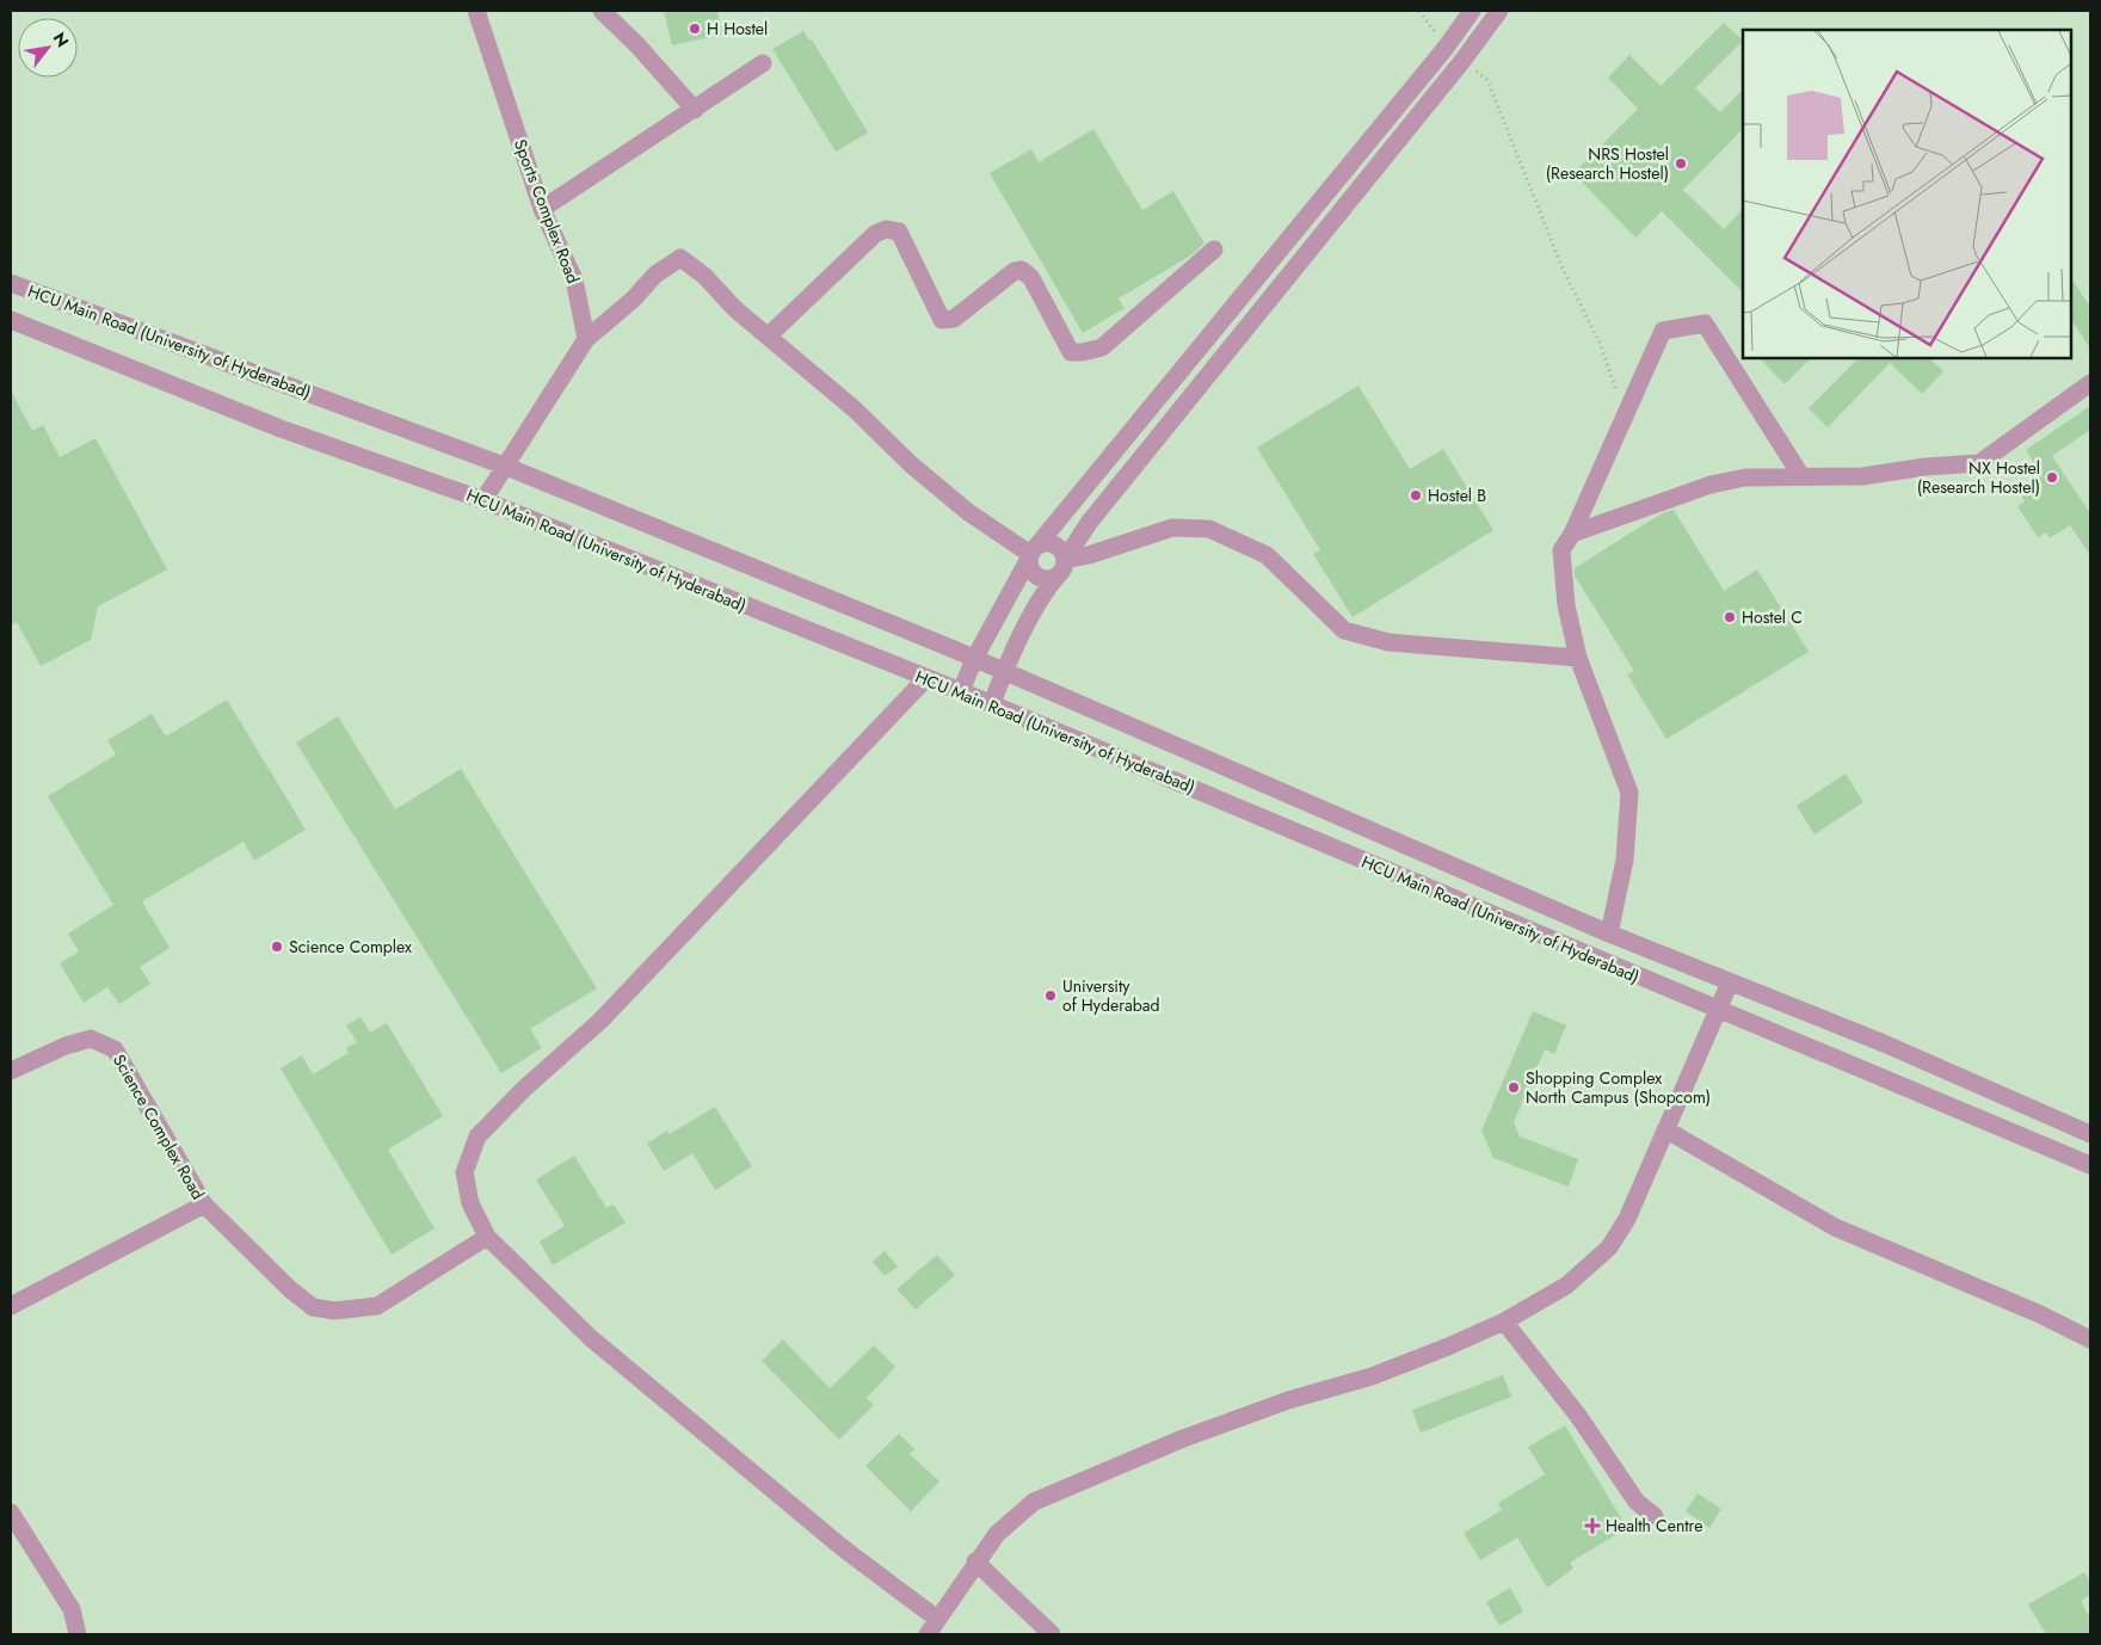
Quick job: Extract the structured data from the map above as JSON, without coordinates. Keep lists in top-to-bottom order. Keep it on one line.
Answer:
{"streets":{"street":["Sports Complex Road","HCU Main Road (University of Hyderabad)","Science Complex Road"]},"places":{"other":["H Hostel","NRS Hostel (Research Hostel)","NX Hostel (Research Hostel)","Hostel B","Hostel C","Science Complex","University of Hyderabad","Shopping Complex North Campus (Shopcom)"],"health":["Health Centre"]},"north":"top right"}
